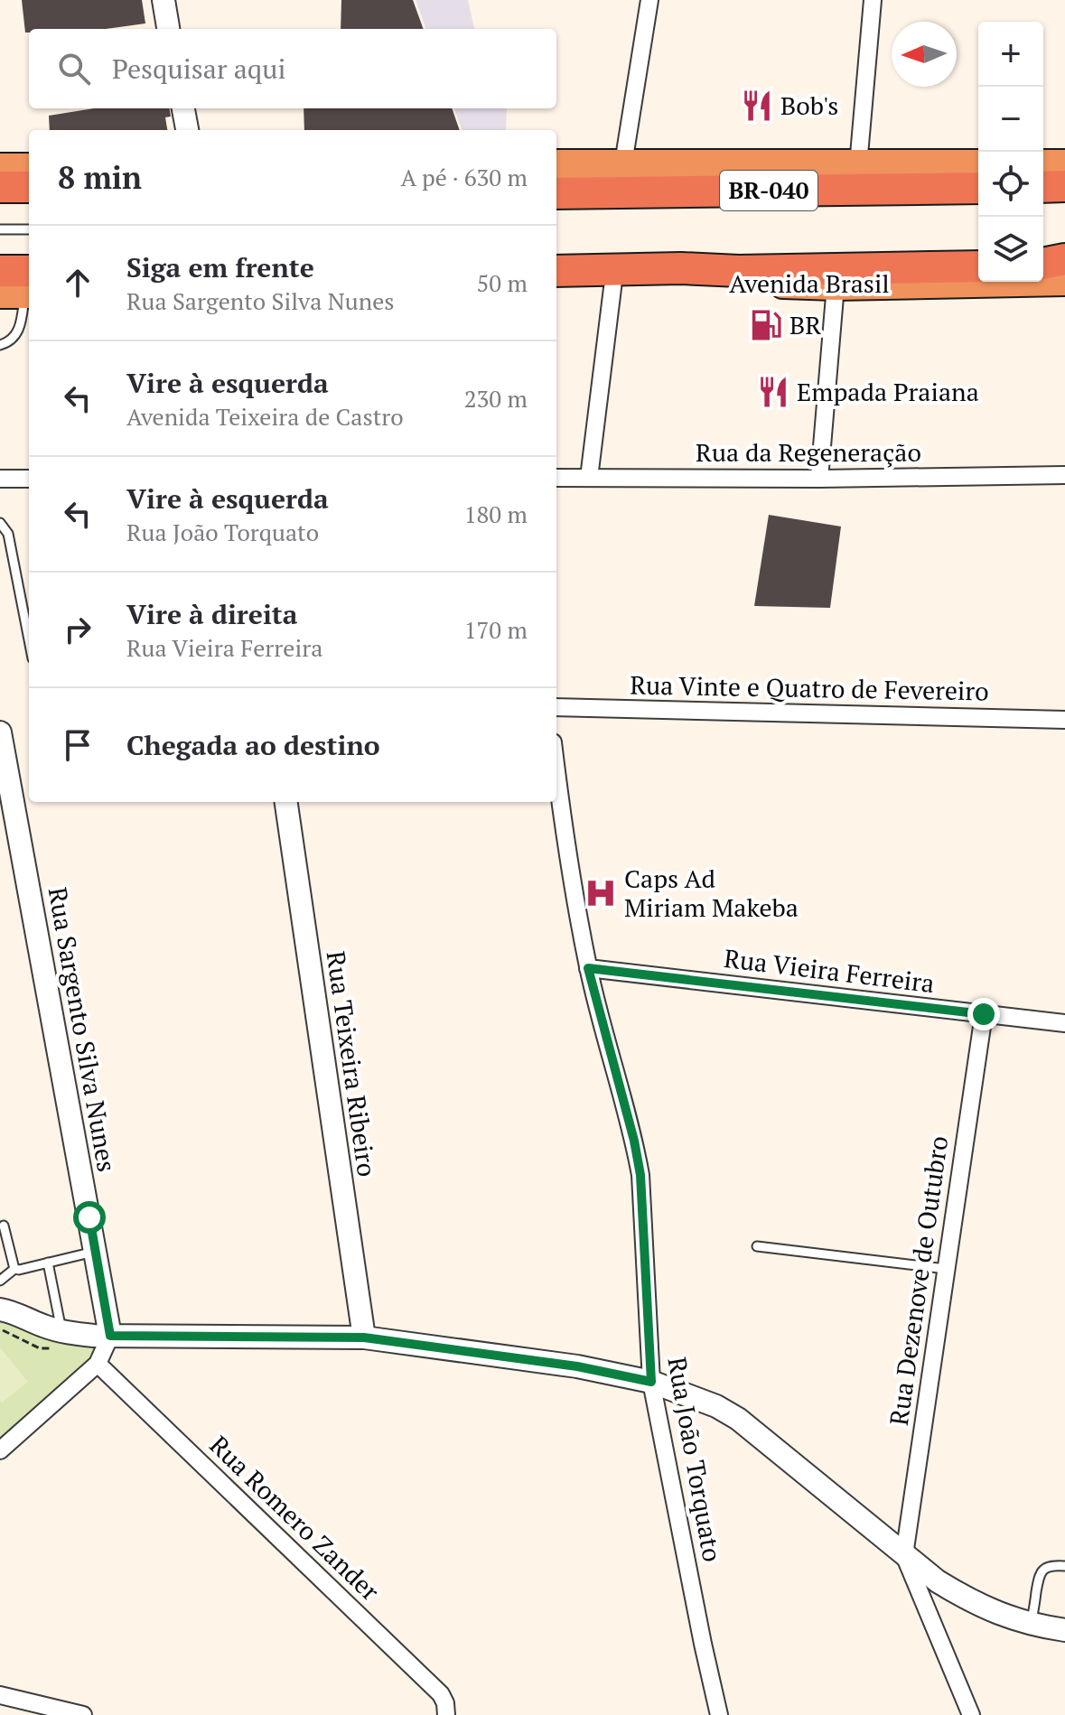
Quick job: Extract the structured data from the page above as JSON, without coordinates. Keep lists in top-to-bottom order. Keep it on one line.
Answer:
{"streets":{"highway":["BR-040","Avenida Brasil"],"street":["Rua da Regeneração","Rua Vinte e Quatro de Fevereiro","Rua Vieira Ferreira","Rua Sargento Silva Nunes","Rua Teixeira Ribeiro","Rua Dezenove de Outubro","Rua João Torquato","Rua Romero Zander"]},"crossings":[["Rua Vieira Ferreira","Rua Dezenove de Outubro"],["Rua Vieira Ferreira","Rua João Torquato"]],"places":{"restaurant":["Bob's","Empada Praiana"],"fuel station":["BR"],"hospital":["Caps Ad Miriam Makeba"]},"north":"left","page":{"map_buttons":["+","−"],"search":"Pesquisar aqui","heading":["8 min","A pé · 630 m"],"list":[["Siga em frente","Rua Sargento Silva Nunes","50 m"],["Vire à esquerda","Avenida Teixeira de Castro","230 m"],["Vire à esquerda","Rua João Torquato","180 m"],["Vire à direita","Rua Vieira Ferreira","170 m"],"Chegada ao destino"]}}
